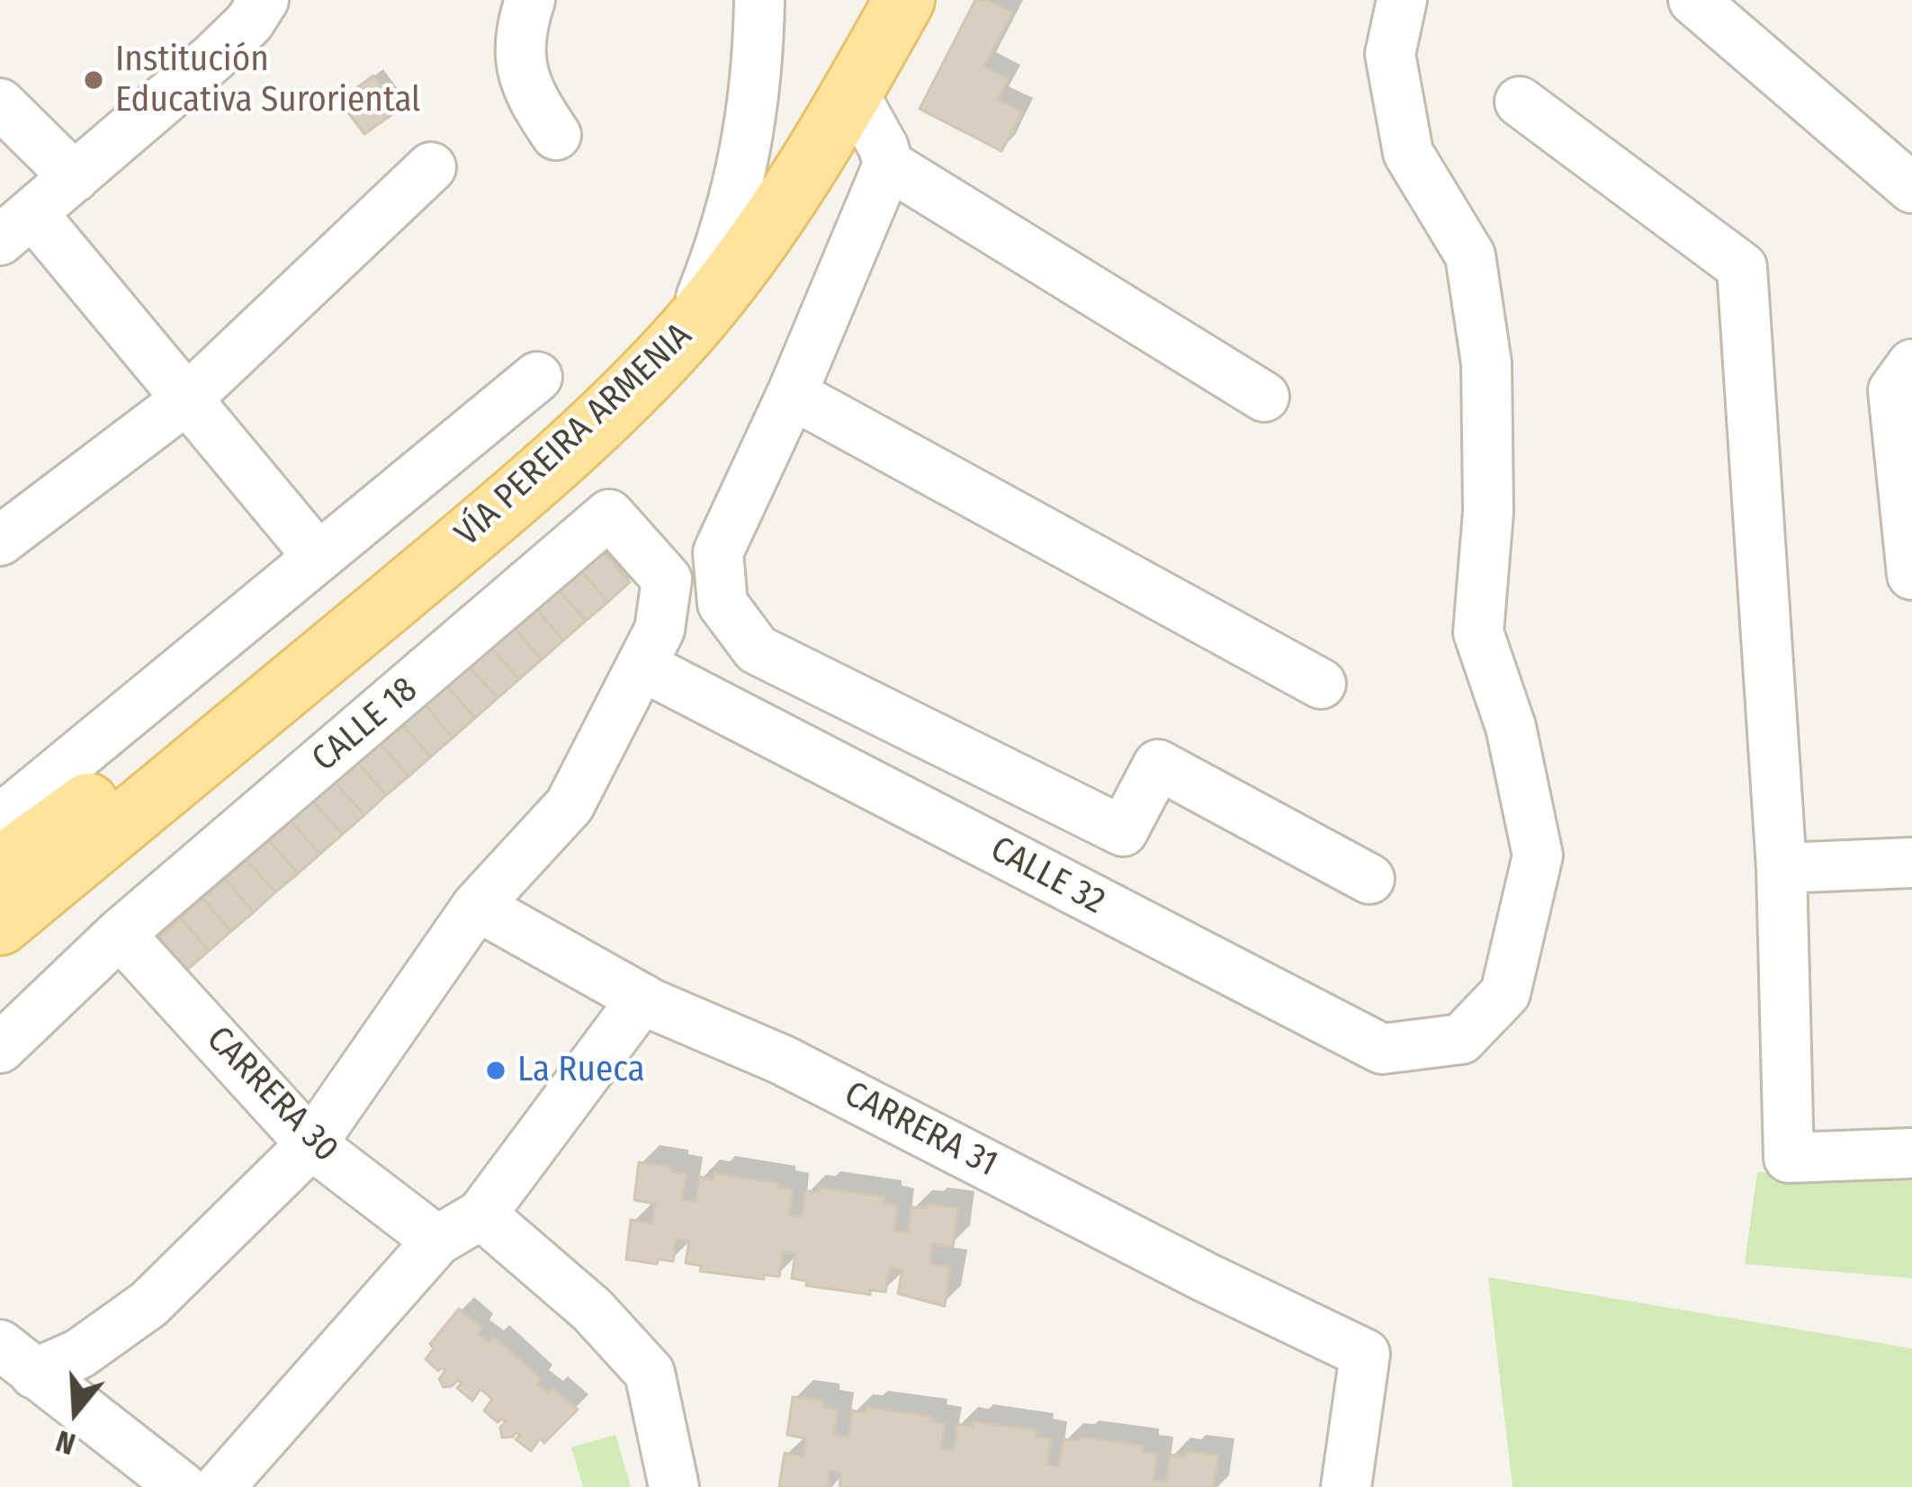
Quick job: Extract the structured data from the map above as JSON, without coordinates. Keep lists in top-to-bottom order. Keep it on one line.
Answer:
{"streets":{"main road":["VÍA PEREIRA ARMENIA"],"street":["CALLE 18","CALLE 32","CARRERA 30","CARRERA 31"]},"crossings":[["CALLE 18","CALLE 32"],["CALLE 18","CARRERA 30"]],"places":["Institución Educativa Suroriental","La Rueca"],"north":"bottom"}
